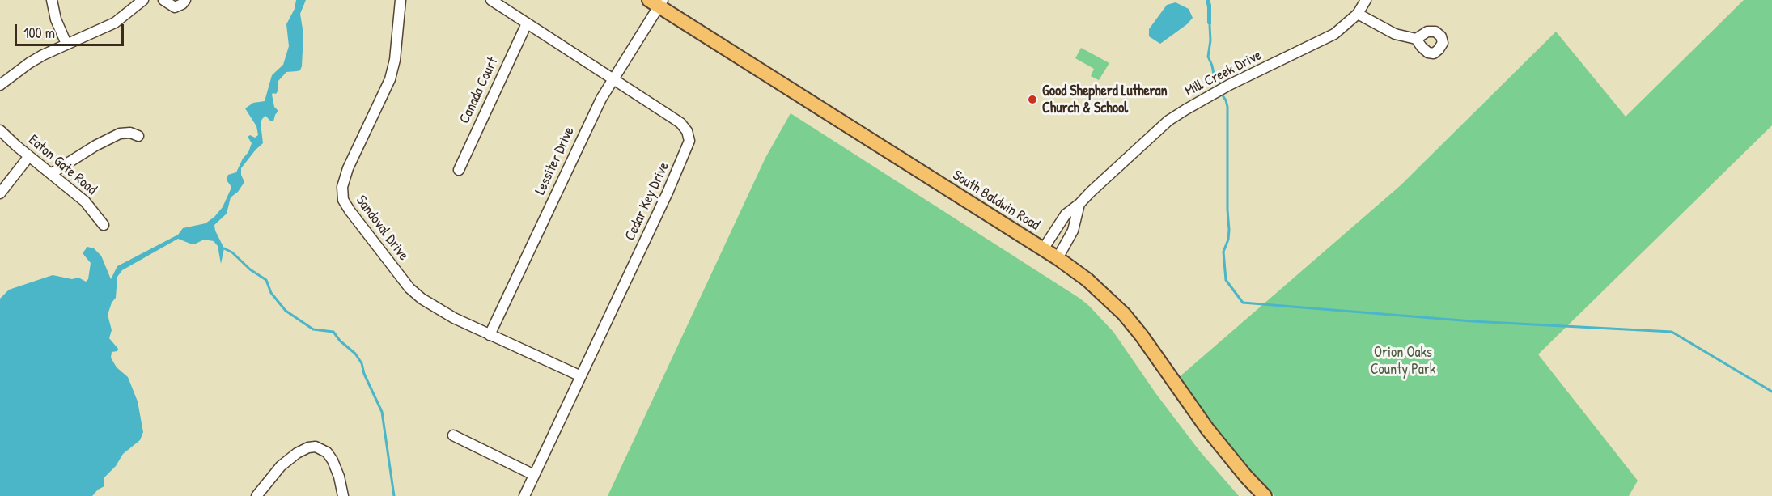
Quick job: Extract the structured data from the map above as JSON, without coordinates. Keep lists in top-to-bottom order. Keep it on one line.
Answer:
{"streets":{"main road":["South Baldwin Road"],"street":["Mill Creek Drive","Canada Court","Lessiter Drive","Eaton Gate Road","Cedar Key Drive","Sandoval Drive"]},"crossings":[["Mill Creek Drive","South Baldwin Road"],["Canada Court","Cedar Key Drive"],["Lessiter Drive","South Baldwin Road"],["Lessiter Drive","Cedar Key Drive"],["Lessiter Drive","Sandoval Drive"],["Cedar Key Drive","Sandoval Drive"]],"parks":["Orion Oaks County Park"],"places":["Good Shepherd Lutheran Church & School"],"scale_bar":"100 m"}
